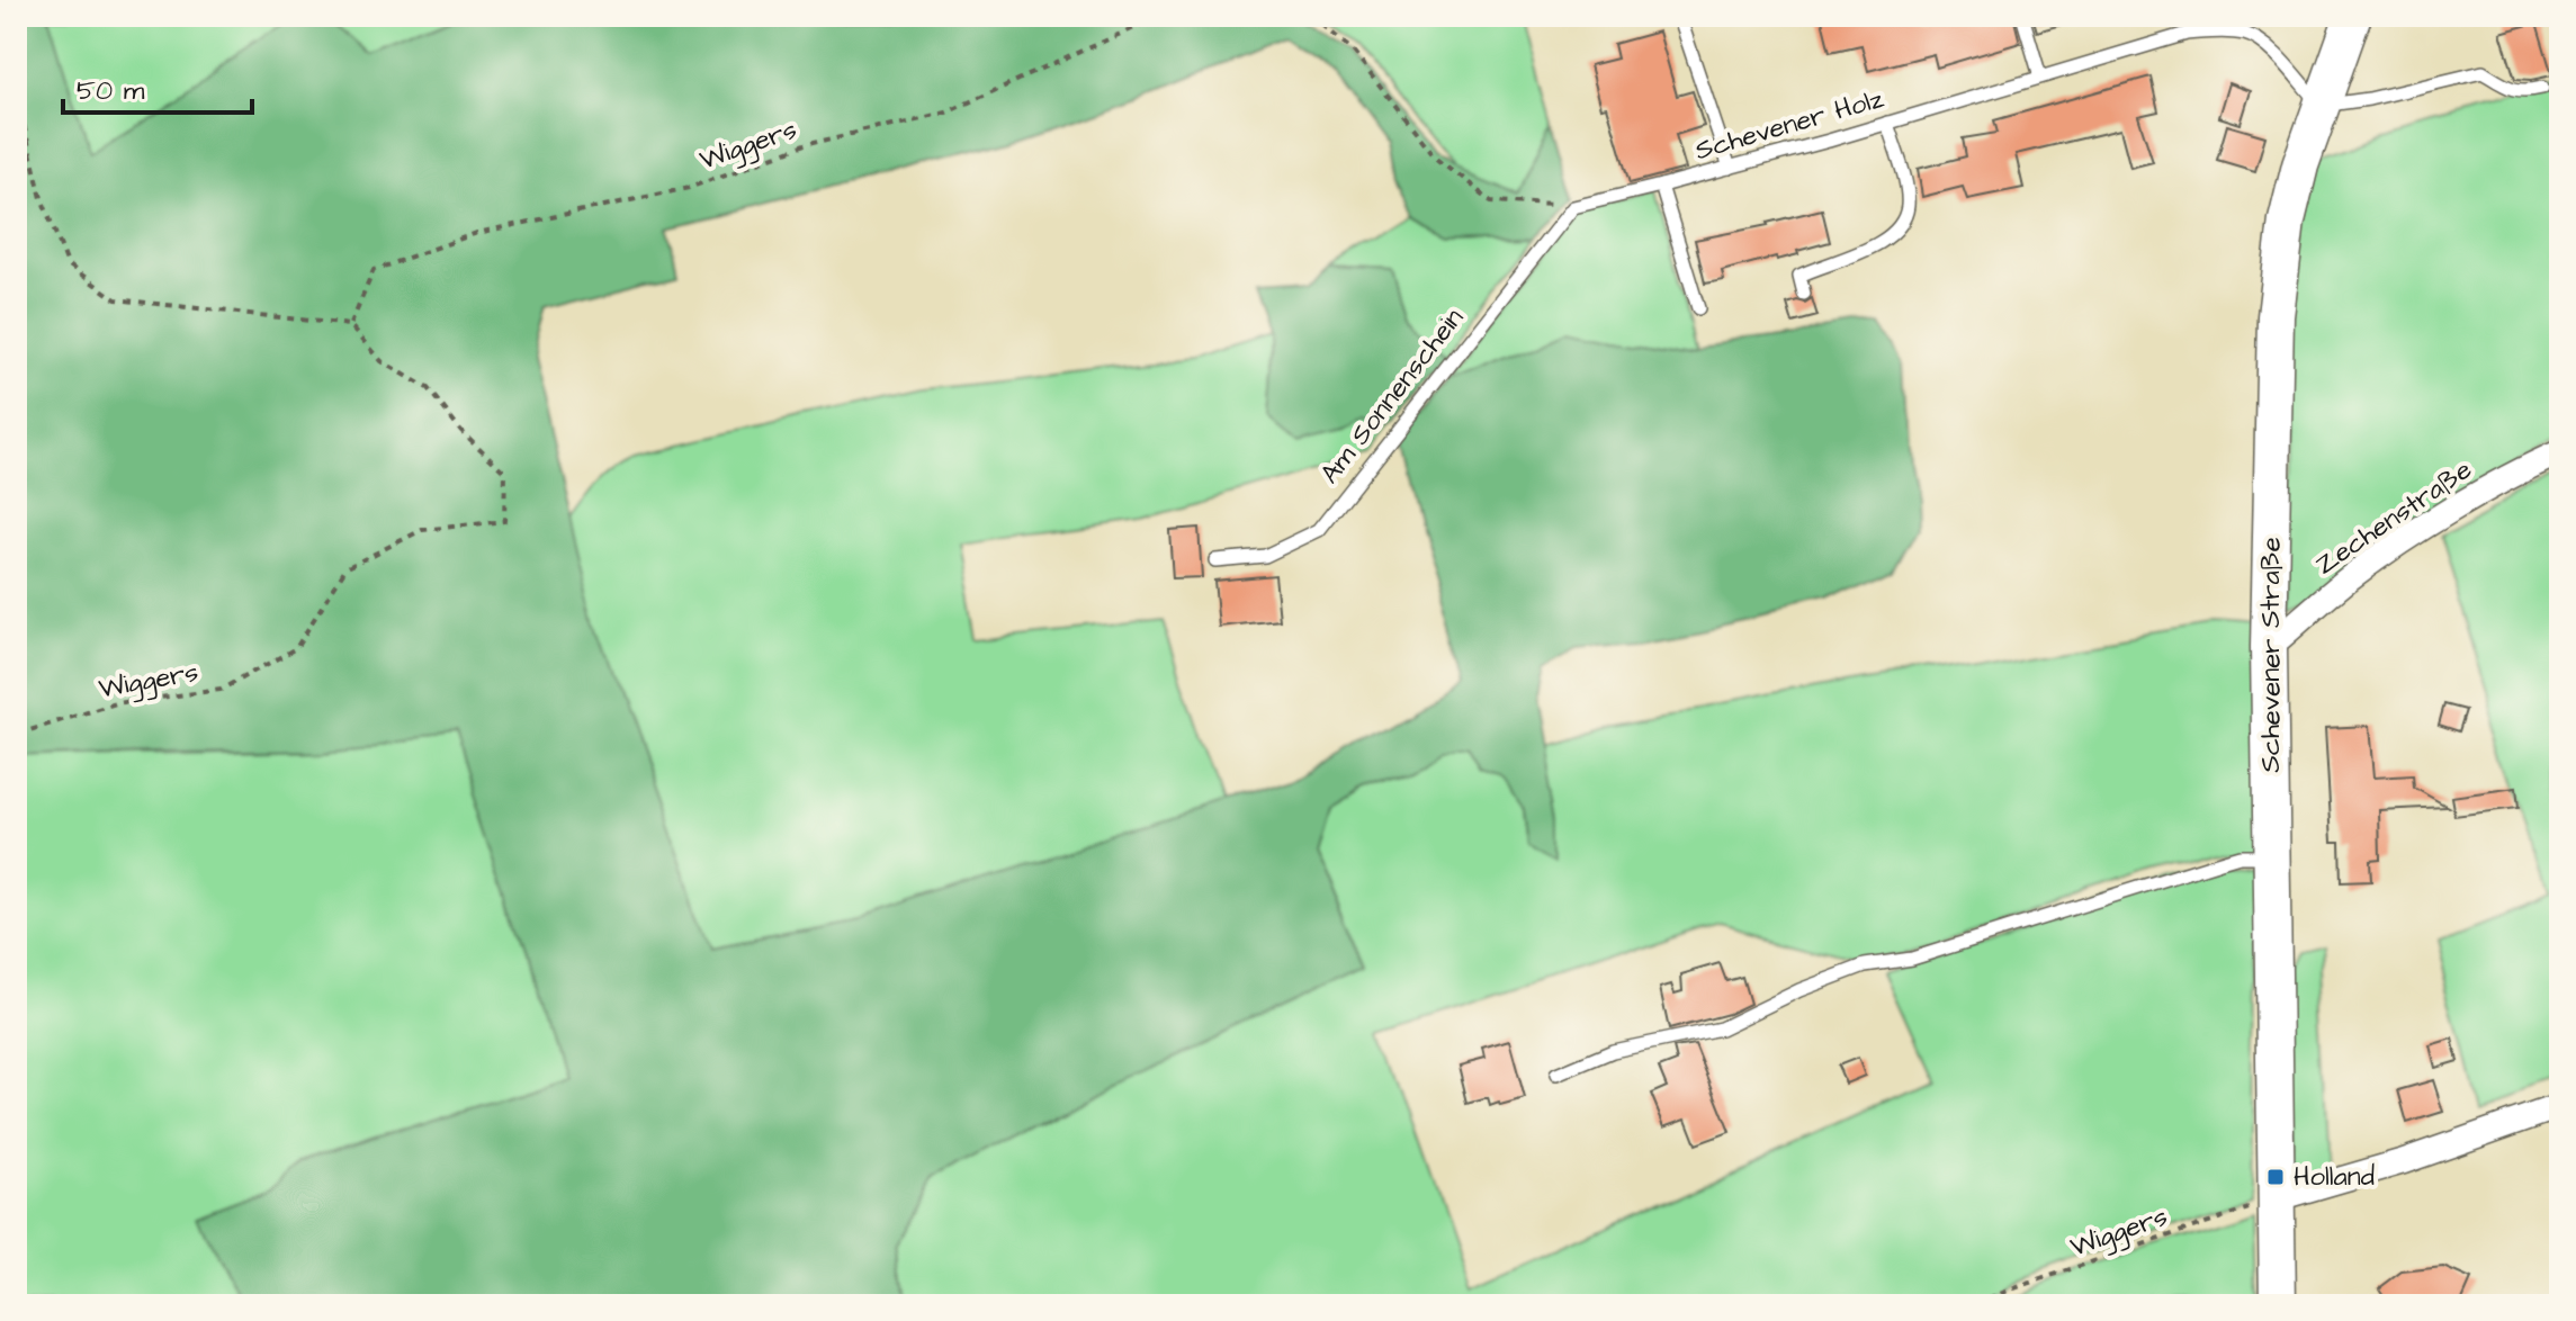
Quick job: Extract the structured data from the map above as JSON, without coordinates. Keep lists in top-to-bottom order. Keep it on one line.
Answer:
{"streets":{"main road":["Schevener Straße"],"street":["Zechenstraße"],"lane":["Schevener Holz","Am Sonnenschein"],"path":["Wiggers"]},"crossings":[["Schevener Holz","Am Sonnenschein"],["Schevener Holz","Schevener Straße"],["Wiggers","Schevener Straße"],["Zechenstraße","Schevener Straße"]],"places":{"transit":["Holland"]},"scale_bar":"50 m"}
